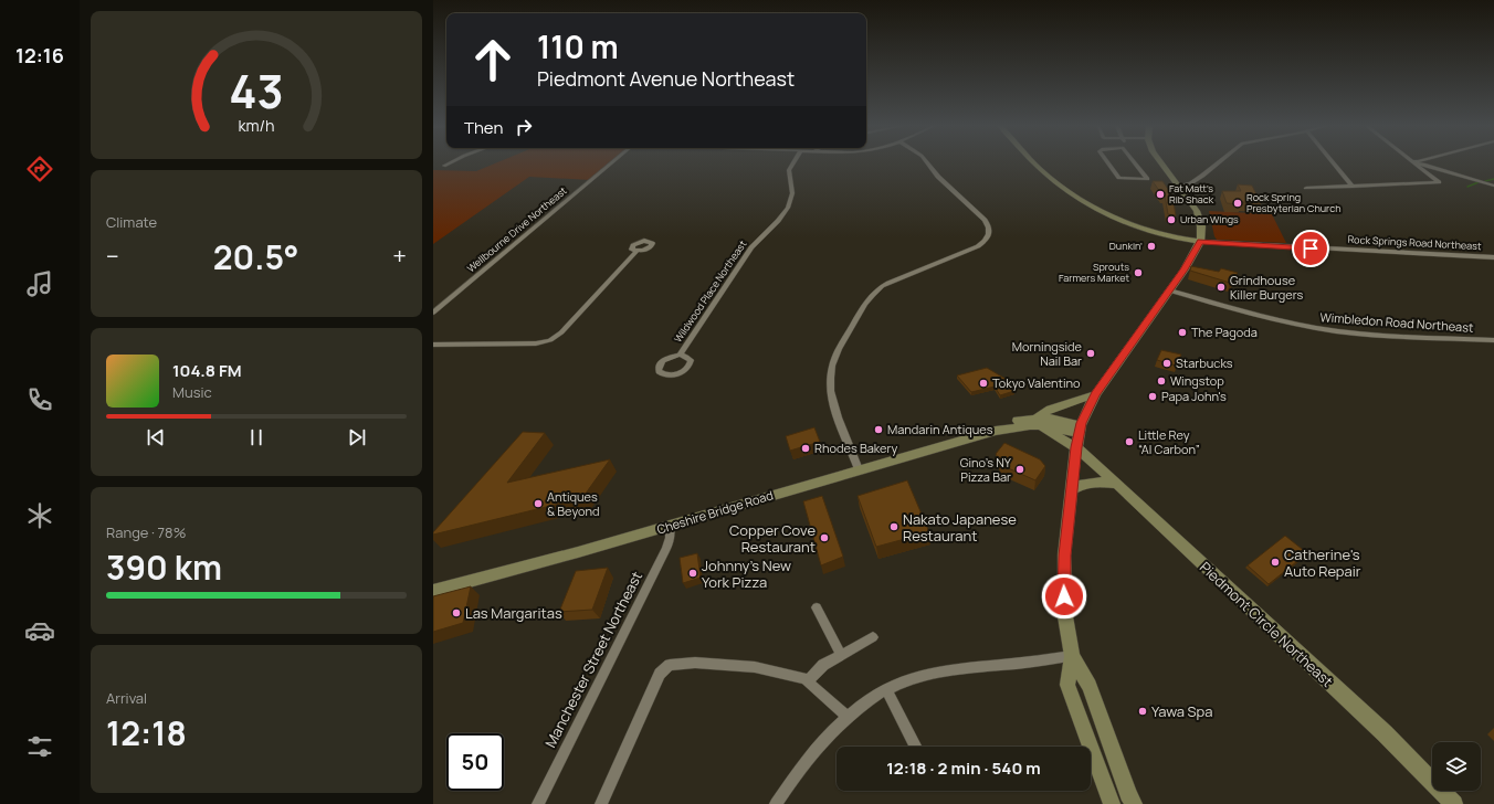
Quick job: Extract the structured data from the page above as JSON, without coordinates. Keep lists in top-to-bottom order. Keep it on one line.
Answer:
{"streets":{"main road":["Rock Springs Road Northeast","Cheshire Bridge Road","Piedmont Circle Northeast"],"street":["Wellbourne Drive Northeast","Wildwood Place Northeast","Wimbledon Road Northeast","Manchester Street Northeast"]},"crossings":[["Cheshire Bridge Road","Piedmont Circle Northeast"],["Cheshire Bridge Road","Manchester Street Northeast"]],"places":["Fat Matt's Rib Shack","Rock Spring Presbyterian Church","Urban Wings","Dunkin'","Sprouts Farmers Market","Grindhouse Killer Burgers","The Pagoda","Morningside Nail Bar","Starbucks","Wingstop","Tokyo Valentino","Papa John's","Mandarin Antiques","Little Rey “Al Carbon”","Rhodes Bakery","Gino's NY Pizza Bar","Antiques & Beyond","Nakato Japanese Restaurant","Copper Cove Restaurant","Catherine's Auto Repair","Johnny's New York Pizza","Las Margaritas","Yawa Spa"],"page":{"tabs":"12:16","turn":["110 m","Piedmont Avenue Northeast"],"then":"Then","tile":["Climate",["Range · 78%","390 km"],["Arrival","12:18"]],"heat":["−","20.5°","+"],"song":["104.8 FM","Music"],"limit":"50","trip":"12:18 · 2 min · 540 m","gauge":["43","km/h"]}}
